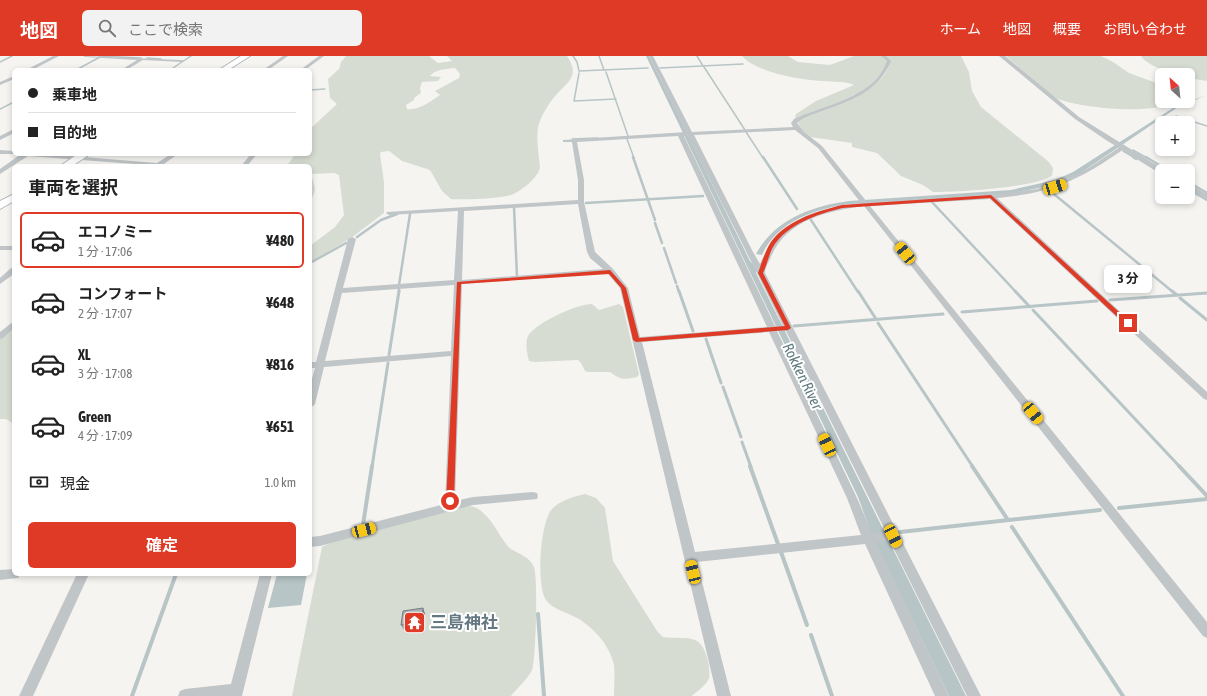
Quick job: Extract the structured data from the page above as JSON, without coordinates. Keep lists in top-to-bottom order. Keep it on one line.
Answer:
{"water":["Rokken River"],"places":{"temple":["三島神社"]},"north":"top left","page":{"header":"地図","search":"ここで検索","nav":["ホーム","地図","概要","お問い合わせ"],"map_buttons":["+","−"],"banner":["乗車地","目的地"],"heading":"車両を選択","list":[{"name":"エコノミー","note":"1 分 · 17:06","value":"¥480"},{"name":"コンフォート","note":"2 分 · 17:07","value":"¥648"},{"name":"XL","note":"3 分 · 17:08","value":"¥816"},{"name":"Green","note":"4 分 · 17:09","value":"¥651"}],"bubble":"3 分","pay":["現金","1.0 km"],"buttons":"確定"}}
